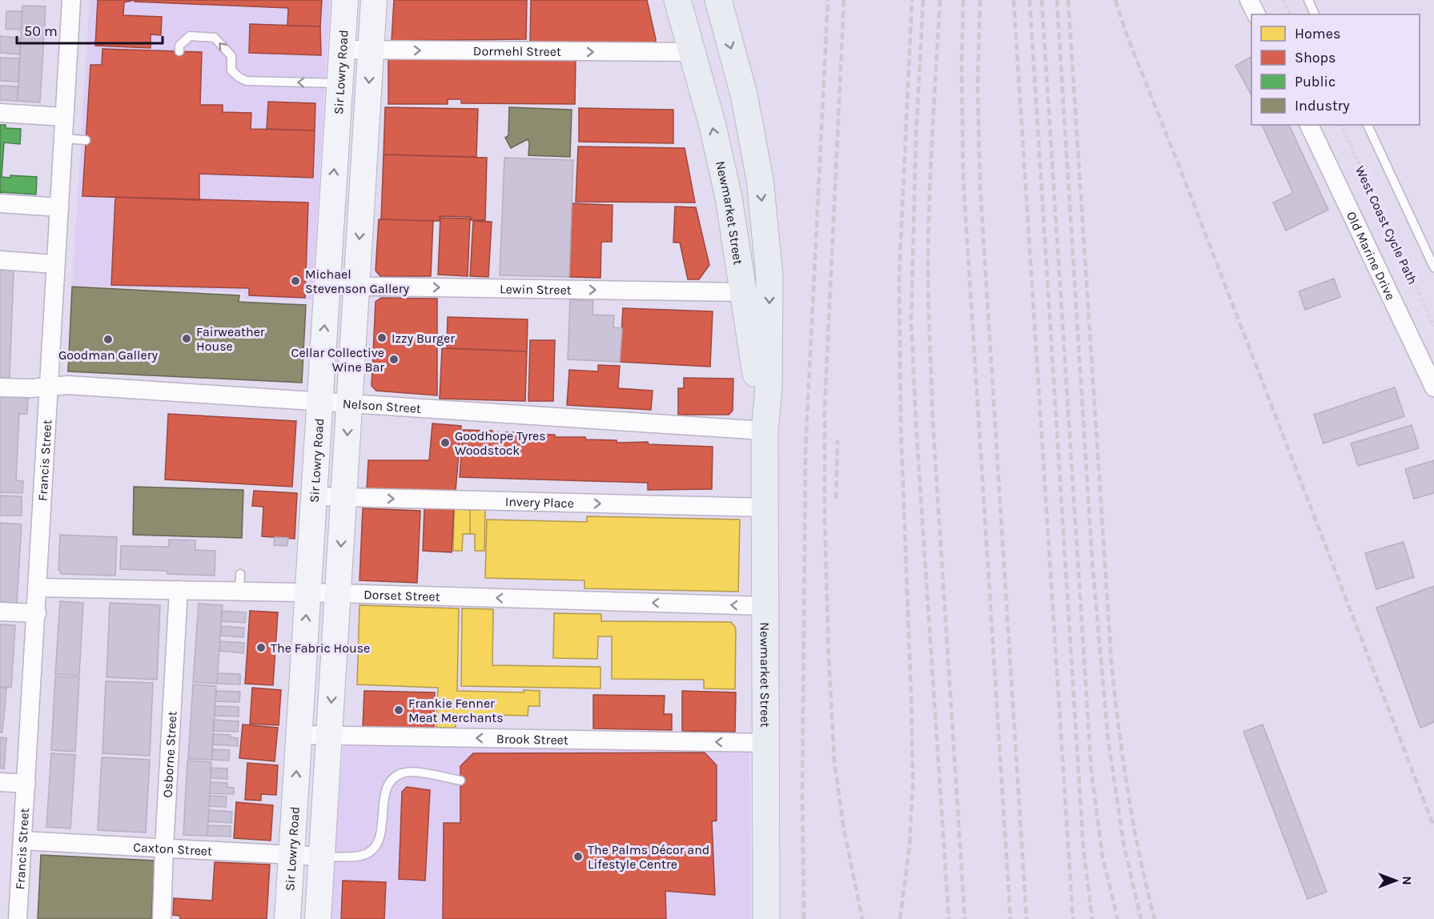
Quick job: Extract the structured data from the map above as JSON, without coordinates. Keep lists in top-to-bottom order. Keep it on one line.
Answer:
{"streets":{"main road":["Sir Lowry Road","Newmarket Street"],"street":["Dormehl Street","Old Marine Drive","Lewin Street","Nelson Street","Francis Street","Invery Place","Dorset Street","Brook Street","Osborne Street","Caxton Street"],"path":["West Coast Cycle Path"]},"crossings":[["Dormehl Street","Sir Lowry Road"],["Dormehl Street","Newmarket Street"],["Sir Lowry Road","Lewin Street"],["Sir Lowry Road","Nelson Street"],["Sir Lowry Road","Invery Place"],["Sir Lowry Road","Dorset Street"],["Sir Lowry Road","Brook Street"],["Sir Lowry Road","Caxton Street"],["Newmarket Street","Lewin Street"],["Newmarket Street","Nelson Street"],["Newmarket Street","Invery Place"],["Newmarket Street","Dorset Street"],["Newmarket Street","Brook Street"],["Nelson Street","Francis Street"],["Francis Street","Dorset Street"],["Francis Street","Caxton Street"],["Dorset Street","Osborne Street"],["Osborne Street","Caxton Street"]],"one_way":["Dormehl Street","Lewin Street","Invery Place","Dorset Street","Brook Street"],"places":["Michael Stevenson Gallery","Izzy Burger","Fairweather House","Goodman Gallery","Cellar Collective Wine Bar","Goodhope Tyres Woodstock","The Fabric House","Frankie Fenner Meat Merchants","The Palms Décor and Lifestyle Centre"],"legend":["Homes","Shops","Public","Industry"],"scale_bar":"50 m","north":"right"}
